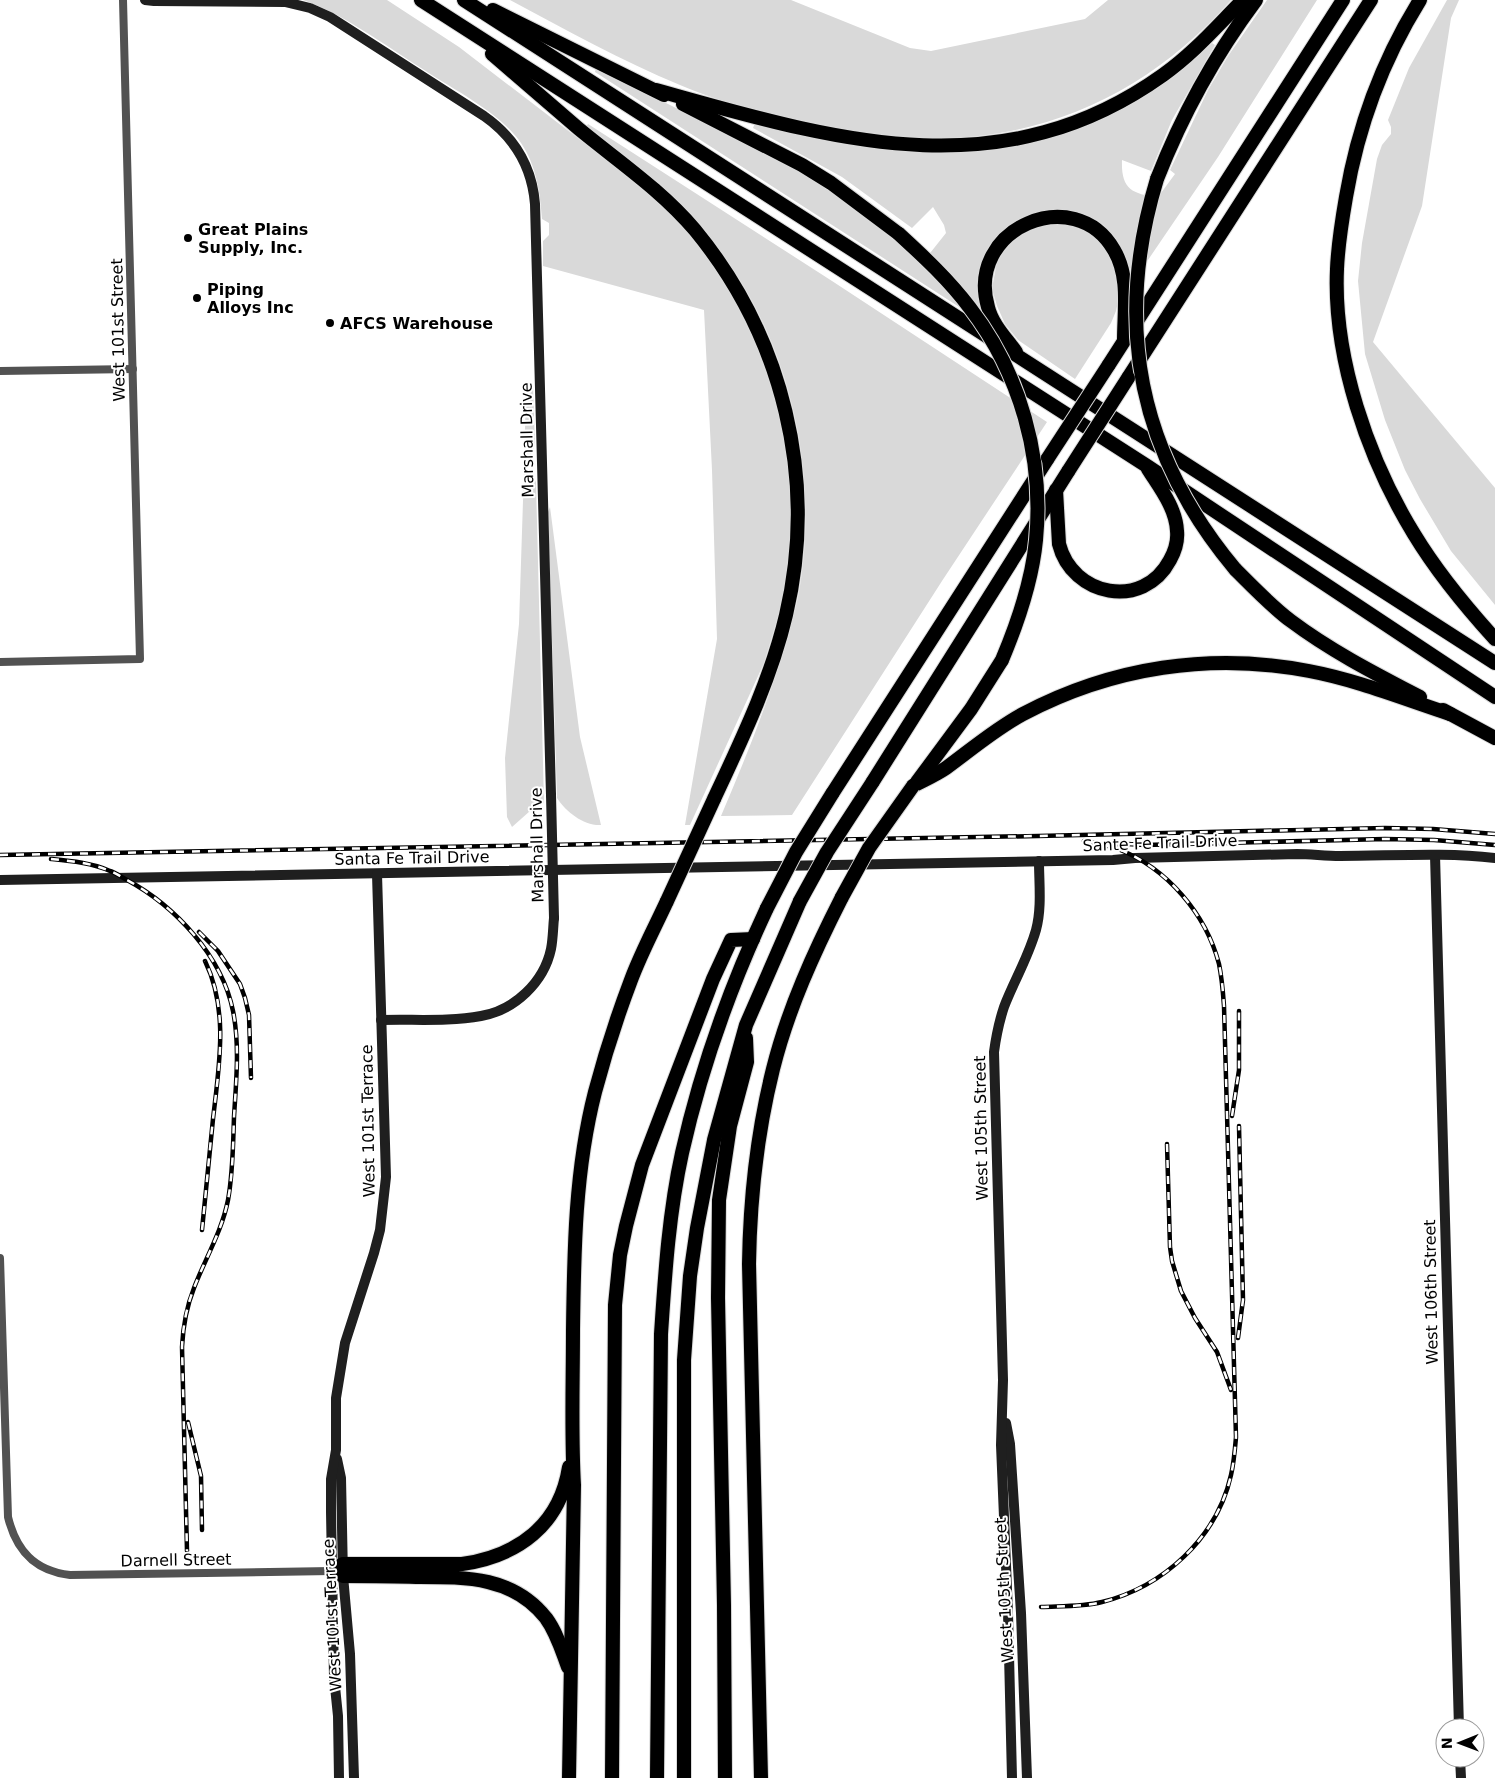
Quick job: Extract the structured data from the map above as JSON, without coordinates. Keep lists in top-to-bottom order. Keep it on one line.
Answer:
{"streets":{"main road":["Marshall Drive","Sante Fe Trail Drive","Santa Fe Trail Drive","West 101st Terrace","West 105th Street","West 106th Street"],"street":["West 101st Street","Darnell Street"]},"crossings":[["Marshall Drive","West 101st Terrace"],["Sante Fe Trail Drive","Santa Fe Trail Drive"],["Sante Fe Trail Drive","West 105th Street"],["Sante Fe Trail Drive","West 106th Street"],["Santa Fe Trail Drive","West 101st Terrace"],["West 101st Terrace","Darnell Street"]],"places":["Great Plains Supply, Inc.","Piping Alloys Inc","AFCS Warehouse"],"north":"left"}
